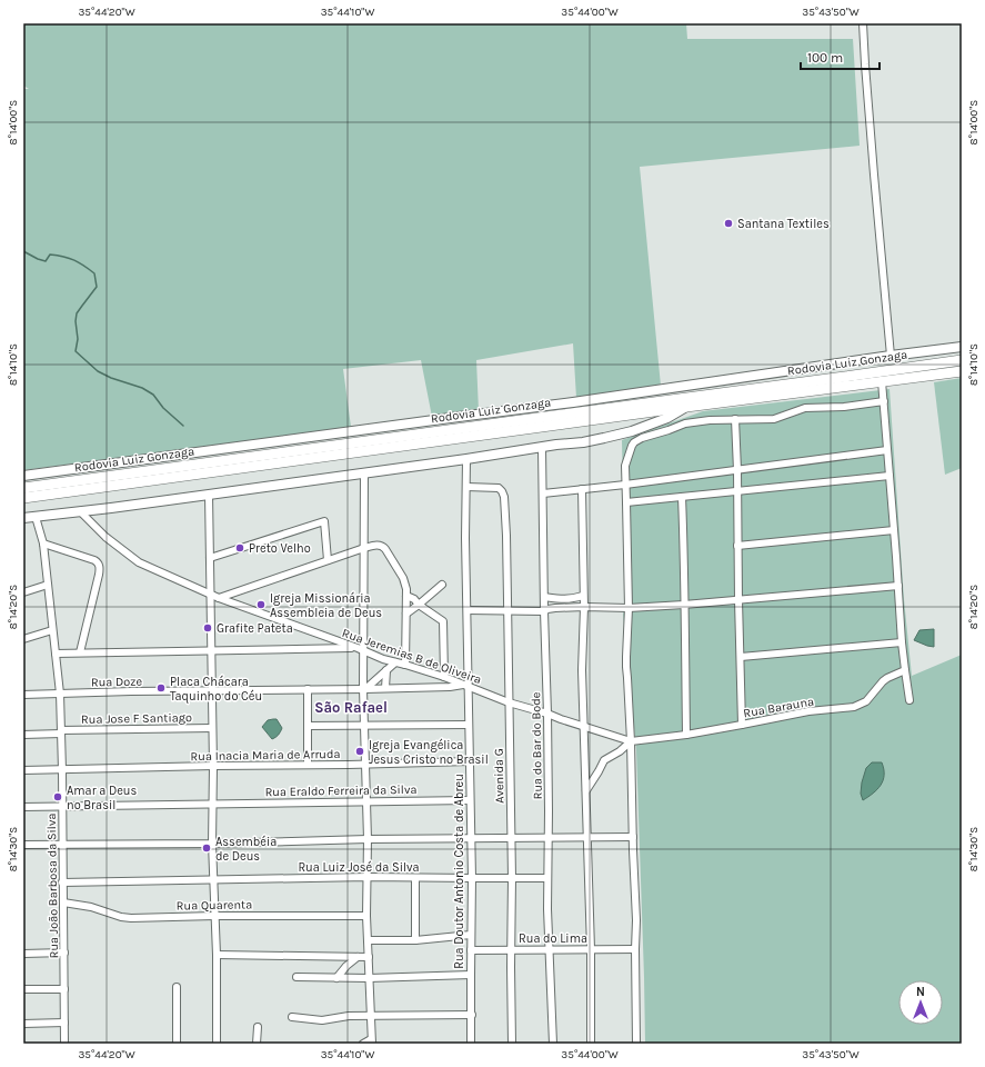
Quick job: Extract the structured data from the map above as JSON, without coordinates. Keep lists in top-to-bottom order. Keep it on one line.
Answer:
{"streets":{"highway":["Rodovia Luiz Gonzaga"],"street":["Rua Jeremias B de Oliveira","Rua Doze","Rua Barauna","Rua Jose F Santiago","Rua do Bar do Bode","Rua Inacia Maria de Arruda","Avenida G","Rua Eraldo Ferreira da Silva","Rua Luiz José da Silva","Rua Doutor Antonio Costa de Abreu","Rua João Barbosa da Silva","Rua Quarenta","Rua do Lima"]},"crossings":[["Rua Jeremias B de Oliveira","Rua Doze"],["Rua Jeremias B de Oliveira","Rua Barauna"],["Rua Jeremias B de Oliveira","Rua do Bar do Bode"],["Rua Jeremias B de Oliveira","Avenida G"],["Rua Jeremias B de Oliveira","Rua Doutor Antonio Costa de Abreu"],["Rua Doze","Rua Doutor Antonio Costa de Abreu"],["Rua Doze","Rua João Barbosa da Silva"],["Rua Jose F Santiago","Rua João Barbosa da Silva"],["Rua do Bar do Bode","Rua Luiz José da Silva"],["Rua do Bar do Bode","Rua do Lima"],["Rua Inacia Maria de Arruda","Rua Doutor Antonio Costa de Abreu"],["Rua Inacia Maria de Arruda","Rua João Barbosa da Silva"],["Avenida G","Rua Luiz José da Silva"],["Avenida G","Rua Doutor Antonio Costa de Abreu"],["Avenida G","Rua do Lima"],["Rua Eraldo Ferreira da Silva","Rua Doutor Antonio Costa de Abreu"],["Rua Eraldo Ferreira da Silva","Rua João Barbosa da Silva"],["Rua Luiz José da Silva","Rua Doutor Antonio Costa de Abreu"],["Rua Luiz José da Silva","Rua João Barbosa da Silva"],["Rua Doutor Antonio Costa de Abreu","Rua do Lima"],["Rua João Barbosa da Silva","Rua Quarenta"]],"districts":["São Rafael"],"places":["Santana Textiles","Preto Velho","Igreja Missionária Assembleia de Deus","Grafite Pateta","Placa Chácara Taquinho do Céu","Igreja Evangélica Jesus Cristo no Brasil","Amar a Deus no Brasil","Assembéia de Deus"],"scale_bar":"100 m","north":"top","coordinates":["35°44'20\"W","35°44'10\"W","35°44'00\"W","35°43'50\"W","8°14'00\"S","8°14'10\"S","8°14'20\"S","8°14'30\"S"]}
